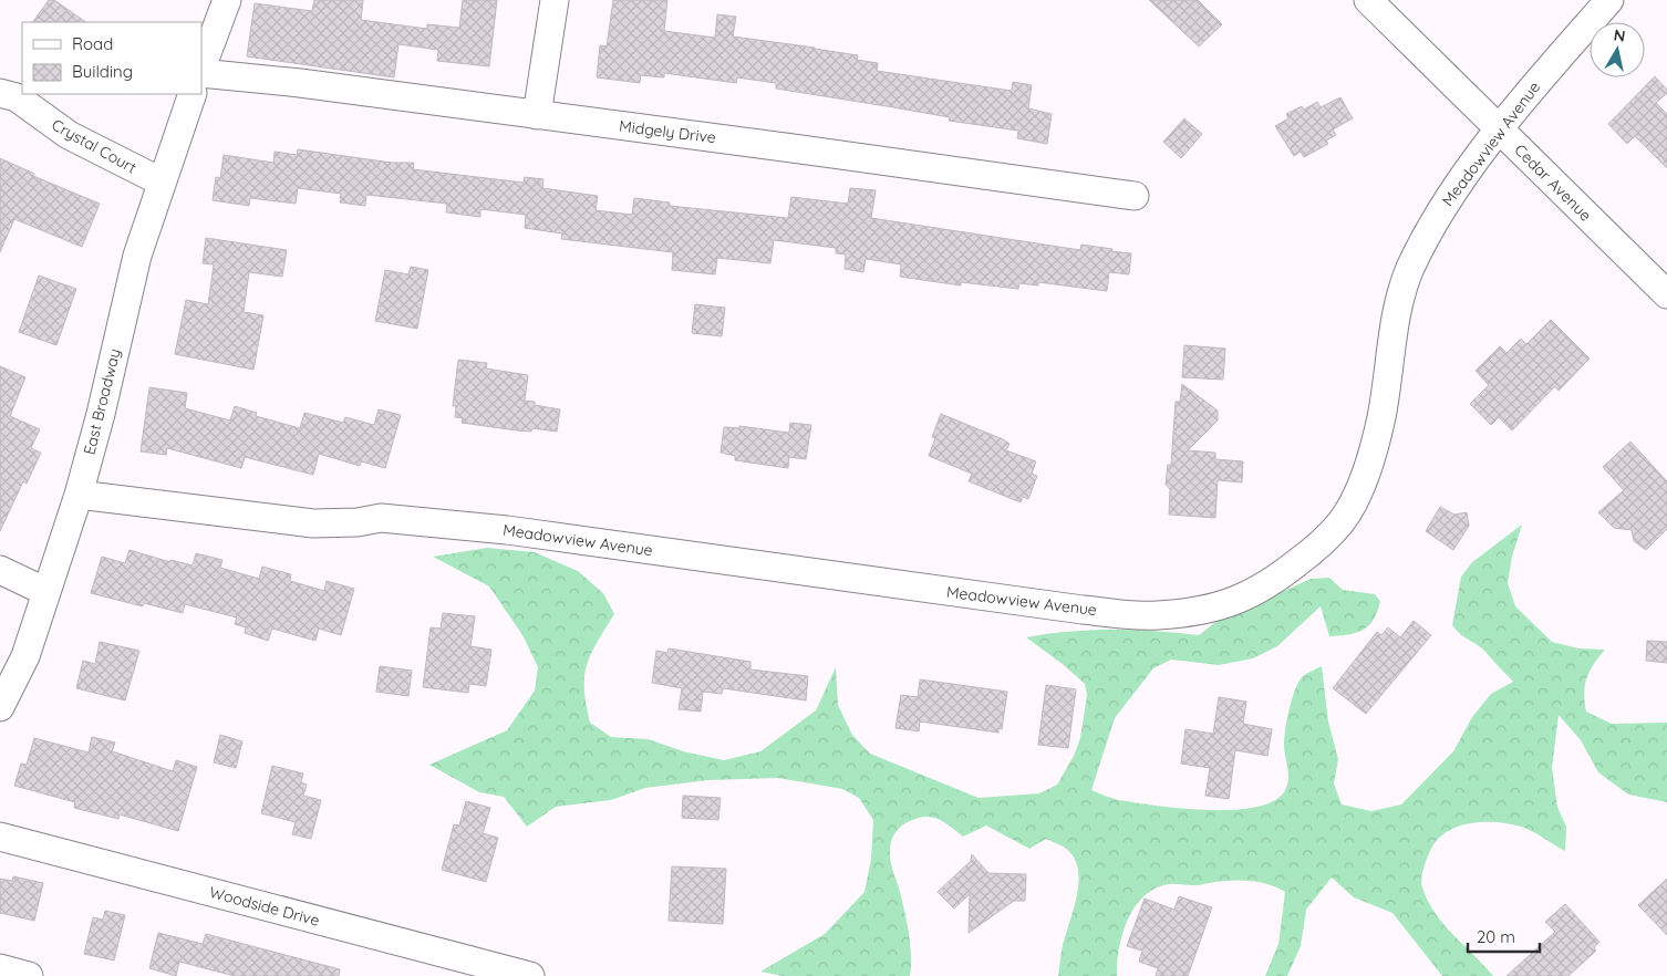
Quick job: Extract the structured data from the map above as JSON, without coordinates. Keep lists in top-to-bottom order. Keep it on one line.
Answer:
{"streets":{"street":["Midgely Drive","Meadowview Avenue","Crystal Court","Cedar Avenue","East Broadway","Woodside Drive"]},"crossings":[["Meadowview Avenue","Cedar Avenue"],["Meadowview Avenue","East Broadway"],["Crystal Court","East Broadway"]],"legend":["Road","Building"],"scale_bar":"20 m","north":"top"}
